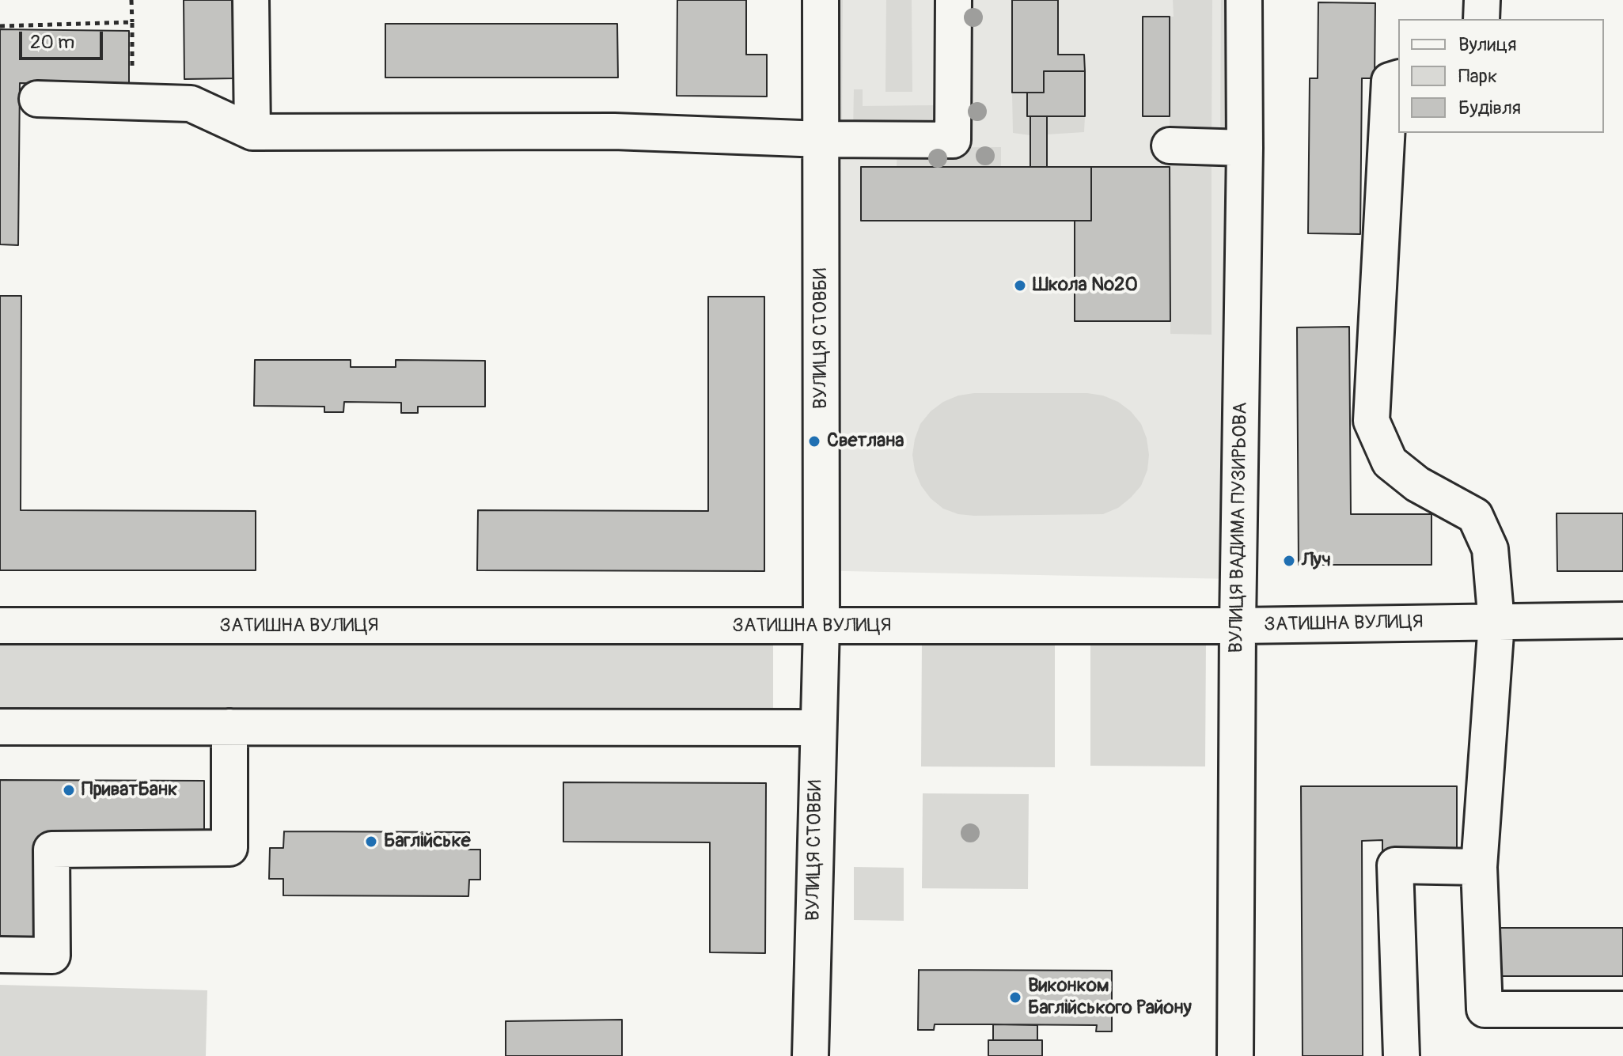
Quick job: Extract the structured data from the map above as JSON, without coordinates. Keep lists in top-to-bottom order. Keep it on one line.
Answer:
{"streets":{"street":["ВУЛИЦЯ СТОВБИ","ВУЛИЦЯ ВАДИМА ПУЗИРЬОВА","ЗАТИШНА ВУЛИЦЯ"]},"crossings":[["ВУЛИЦЯ СТОВБИ","ЗАТИШНА ВУЛИЦЯ"],["ВУЛИЦЯ ВАДИМА ПУЗИРЬОВА","ЗАТИШНА ВУЛИЦЯ"]],"places":["Школа №20","Светлана","Луч","ПриватБанк","Баглійське","Виконком Баглійського Району"],"legend":["Вулиця","Парк","Будівля"],"scale_bar":"20 m"}
